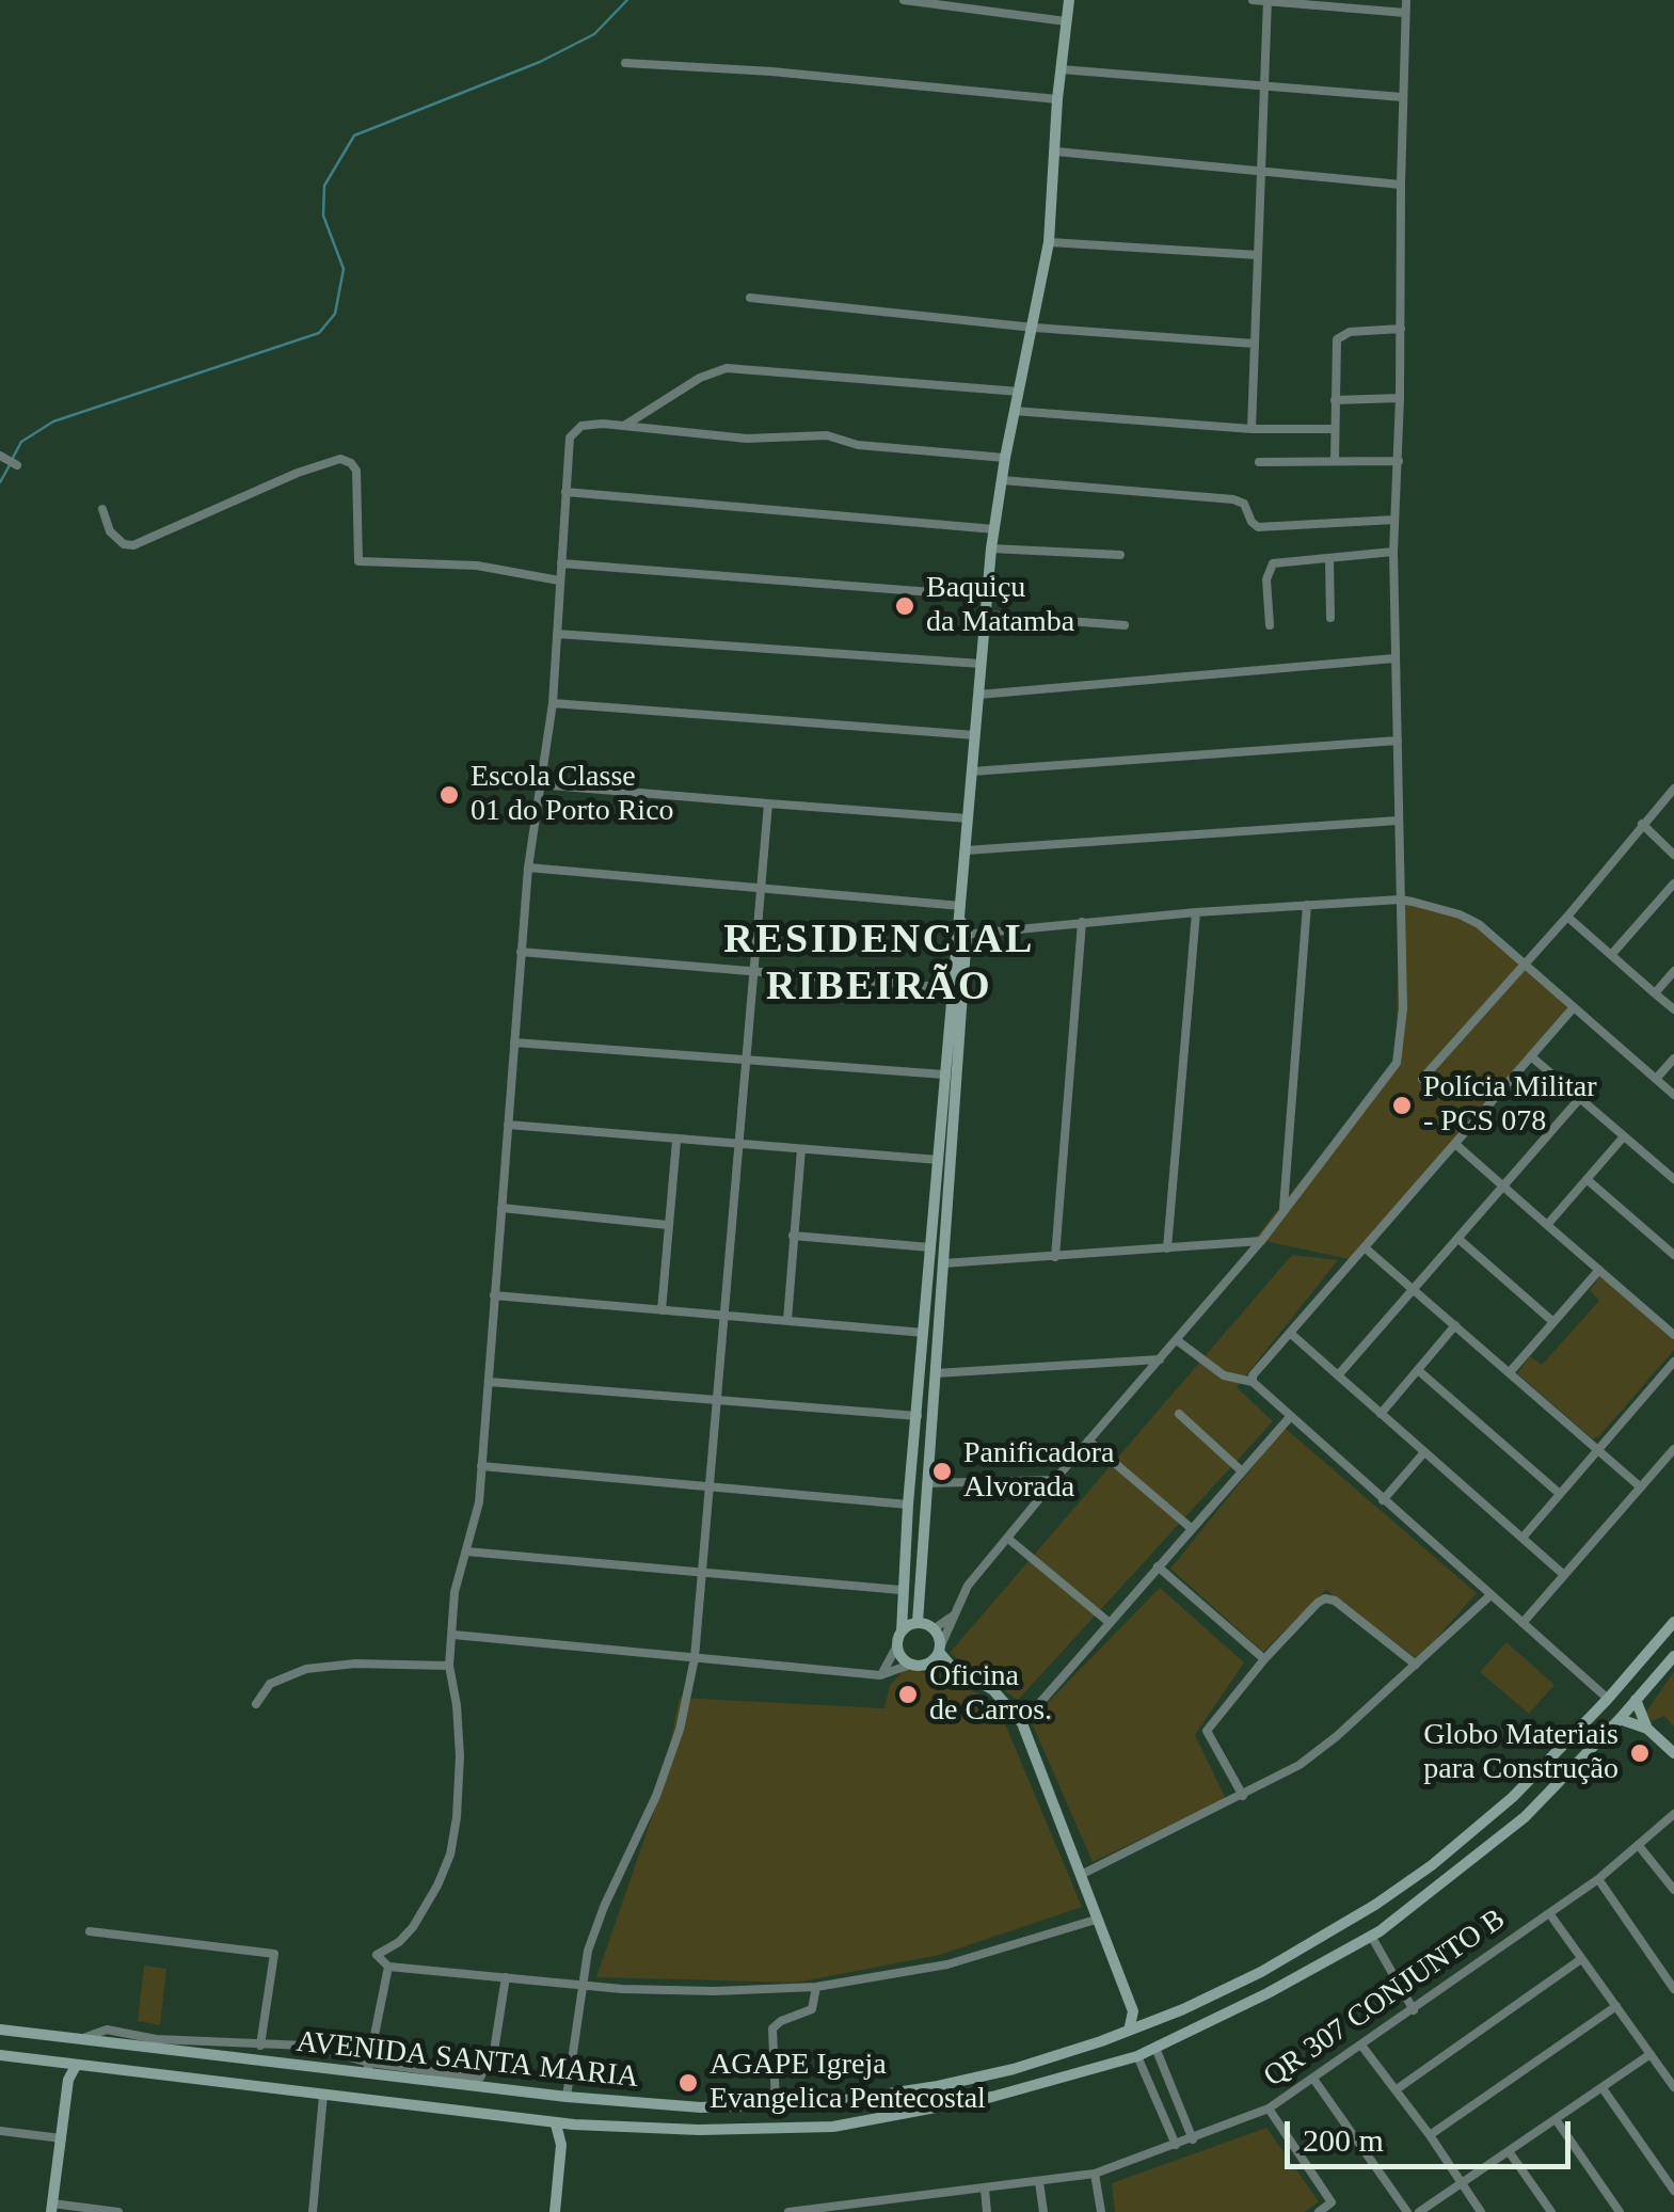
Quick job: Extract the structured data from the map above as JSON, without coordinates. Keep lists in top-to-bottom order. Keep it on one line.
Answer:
{"streets":{"main road":["AVENIDA SANTA MARIA"],"street":["QR 307 CONJUNTO B"]},"districts":["RESIDENCIAL RIBEIRÃO"],"places":["Baquiçu da Matamba","Escola Classe 01 do Porto Rico","Polícia Militar - PCS 078","Panificadora Alvorada","Oficina de Carros.","Globo Materiais para Construção","AGAPE Igreja Evangelica Pentecostal"],"scale_bar":"200 m"}
